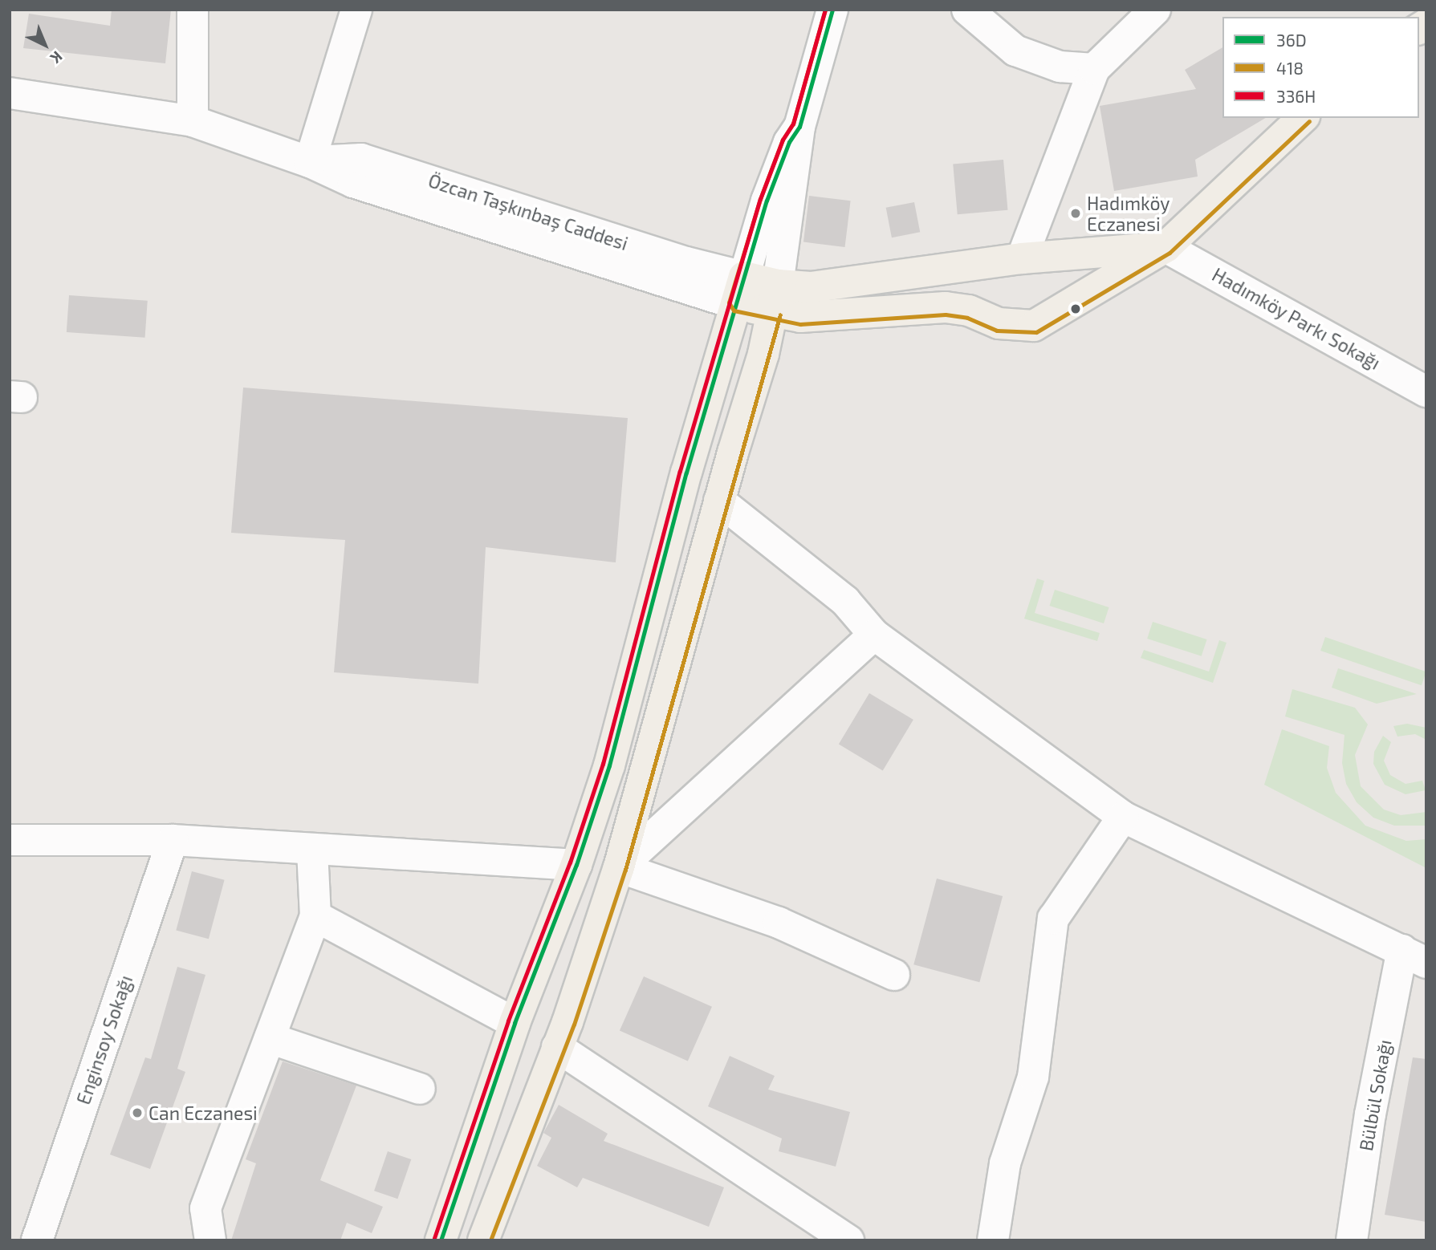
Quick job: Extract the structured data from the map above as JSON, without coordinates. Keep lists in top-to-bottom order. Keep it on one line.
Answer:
{"streets":{"street":["Özcan Taşkınbaş Caddesi","Hadımköy Parkı Sokağı","Enginsoy Sokağı","Bülbül Sokağı"]},"places":["Hadımköy Eczanesi","Can Eczanesi"],"lines":["transit line 36D","transit line 418","transit line 336H"],"legend":["36D","418","336H"],"north":"bottom right"}
